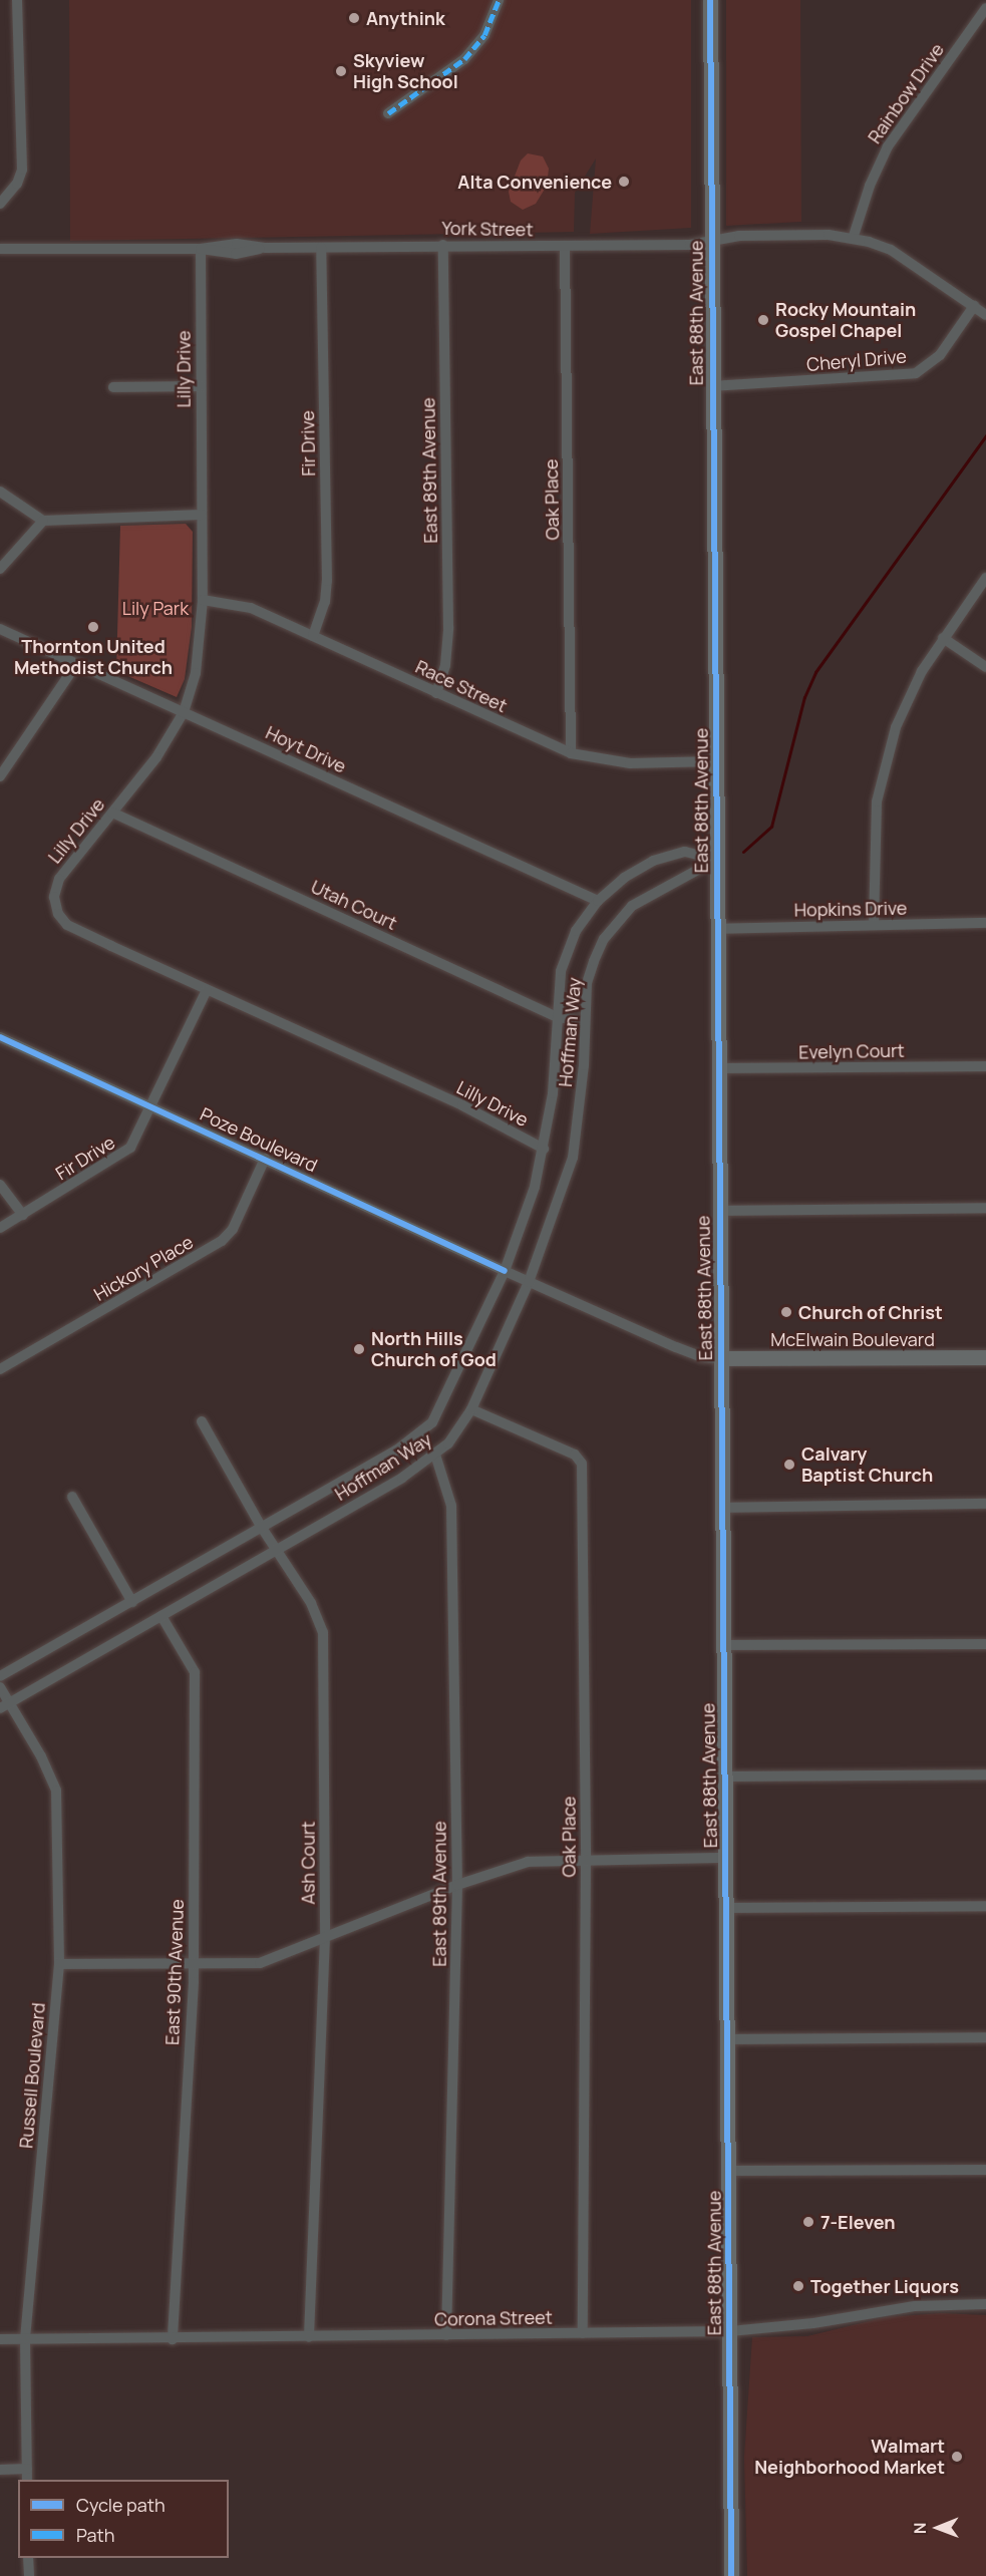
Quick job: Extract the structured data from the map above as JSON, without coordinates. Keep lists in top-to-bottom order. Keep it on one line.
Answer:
{"streets":{"main road":["East 88th Avenue","McElwain Boulevard"],"street":["Rainbow Drive","York Street","Cheryl Drive","Lilly Drive","Fir Drive","East 89th Avenue","Oak Place","Race Street","Hoyt Drive","Utah Court","Hopkins Drive","Hoffman Way","Evelyn Court","Poze Boulevard","Hickory Place","Ash Court","East 90th Avenue","Russell Boulevard","Corona Street"]},"crossings":[["Rainbow Drive","York Street"],["York Street","East 88th Avenue"],["York Street","Cheryl Drive"],["York Street","Lilly Drive"],["York Street","Fir Drive"],["York Street","East 89th Avenue"],["York Street","Oak Place"],["East 88th Avenue","Cheryl Drive"],["East 88th Avenue","Race Street"],["East 88th Avenue","Hopkins Drive"],["East 88th Avenue","Hoffman Way"],["East 88th Avenue","Evelyn Court"],["East 88th Avenue","Poze Boulevard"],["East 88th Avenue","McElwain Boulevard"],["East 88th Avenue","Corona Street"],["Lilly Drive","Fir Drive"],["Lilly Drive","Race Street"],["Lilly Drive","Hoyt Drive"],["Lilly Drive","Utah Court"],["Lilly Drive","Hoffman Way"],["Fir Drive","Race Street"],["Fir Drive","Poze Boulevard"],["East 89th Avenue","Race Street"],["East 89th Avenue","Hoffman Way"],["East 89th Avenue","Corona Street"],["Oak Place","Race Street"],["Oak Place","Hoffman Way"],["Oak Place","Corona Street"],["Hoyt Drive","Hoffman Way"],["Utah Court","Hoffman Way"],["Hoffman Way","Poze Boulevard"],["Hoffman Way","Ash Court"],["Hoffman Way","East 90th Avenue"],["Hoffman Way","Russell Boulevard"],["Poze Boulevard","Hickory Place"],["Poze Boulevard","McElwain Boulevard"],["Ash Court","Corona Street"],["East 90th Avenue","Corona Street"],["Russell Boulevard","Corona Street"]],"parks":["Lily Park"],"places":["Anythink","Skyview High School","Alta Convenience","Rocky Mountain Gospel Chapel","Thornton United Methodist Church","Church of Christ","North Hills Church of God","Calvary Baptist Church","7-Eleven","Together Liquors","Walmart Neighborhood Market"],"legend":["Cycle path","Path"],"north":"left"}
